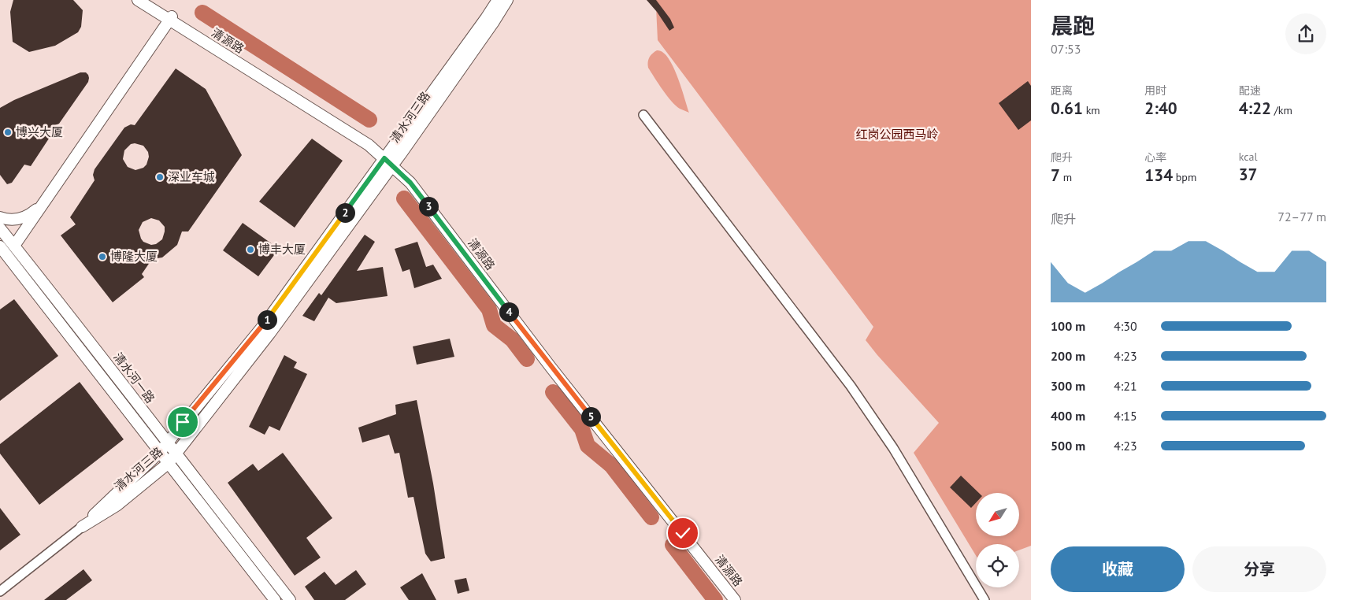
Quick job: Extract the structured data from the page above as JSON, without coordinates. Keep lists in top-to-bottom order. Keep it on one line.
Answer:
{"streets":{"street":["清源路","清水河三路","清水河一路"]},"crossings":[["清源路","清水河三路"],["清水河三路","清水河一路"]],"parks":["红岗公园西马岭"],"places":["博兴大厦","深业车城","博丰大厦","博隆大厦"],"north":"bottom left","page":{"heading":["晨跑","07:53"],"stats":[["距离","0.61 km"],["用时","2:40"],["配速","4:22 /km"],["爬升","7 m"],["心率","134 bpm"],["kcal","37"]],"pins":["3","2","4","1","5"],"chart":["爬升","72–77 m"],"list":[{"name":"100 m","note":"4:30"},{"name":"200 m","note":"4:23"},{"name":"300 m","note":"4:21"},{"name":"400 m","note":"4:15"},{"name":"500 m","note":"4:23"}],"buttons":["收藏","分享"]}}
